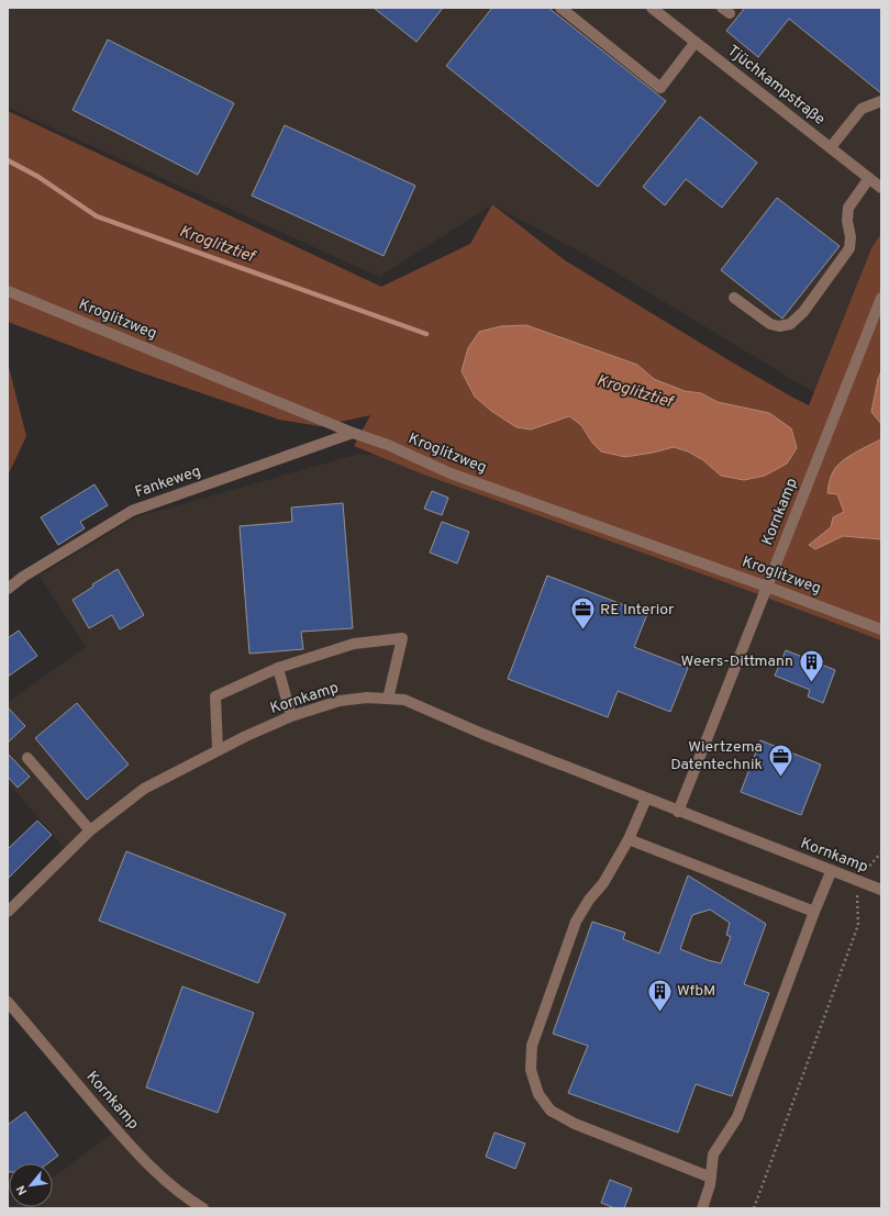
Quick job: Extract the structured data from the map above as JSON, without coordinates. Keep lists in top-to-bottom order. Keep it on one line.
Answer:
{"streets":{"street":["Tjüchkampstraße","Kroglitzweg","Fankeweg","Kornkamp"]},"crossings":[["Kroglitzweg","Fankeweg"],["Kroglitzweg","Kornkamp"]],"water":["Kroglitztief"],"places":{"office":["RE Interior","Wiertzema Datentechnik"],"building":["Weers-Dittmann","WfbM"]},"north":"bottom left"}
